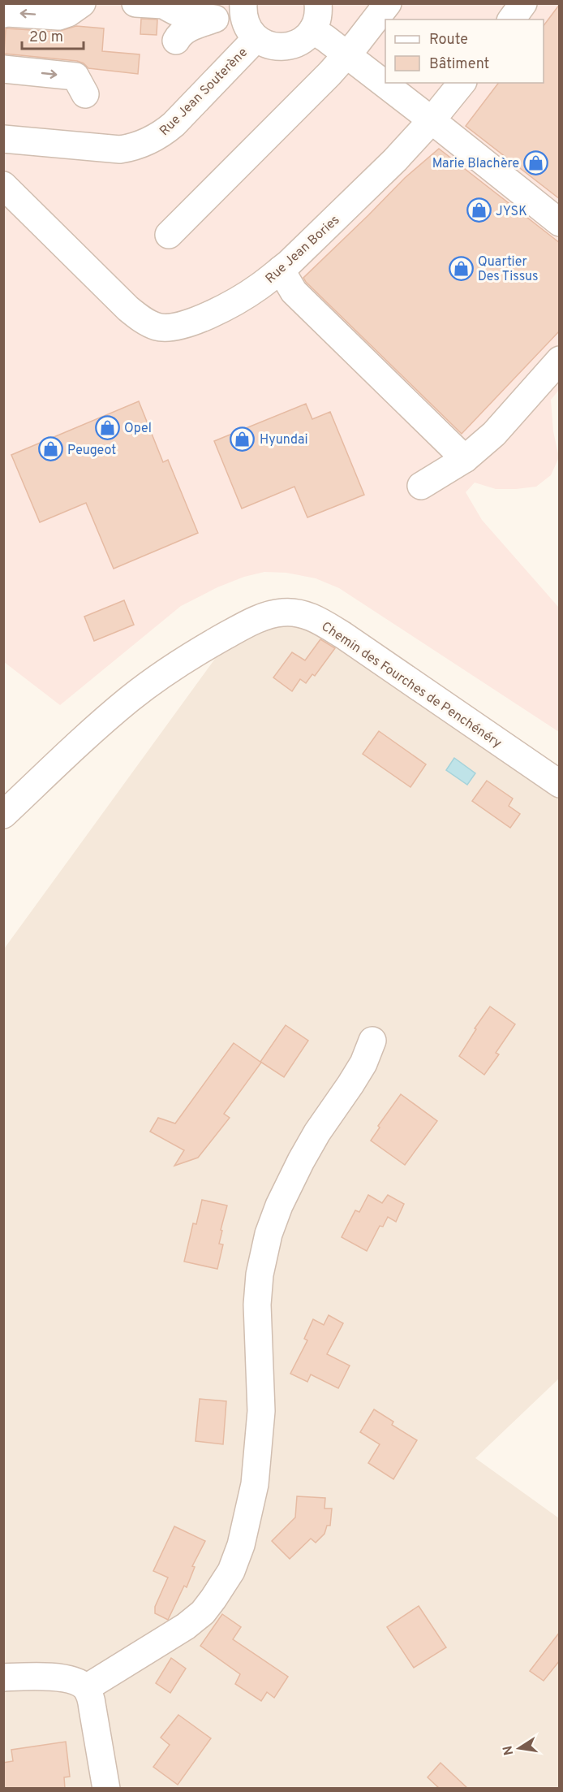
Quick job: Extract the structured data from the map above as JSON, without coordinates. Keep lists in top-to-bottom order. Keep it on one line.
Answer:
{"streets":{"street":["Rue Jean Souterène","Rue Jean Bories","Chemin des Fourches de Penchénéry"]},"places":{"shop":["Marie Blachère","JYSK","Quartier Des Tissus","Opel","Hyundai","Peugeot"]},"legend":["Route","Bâtiment"],"scale_bar":"20 m","north":"left"}
